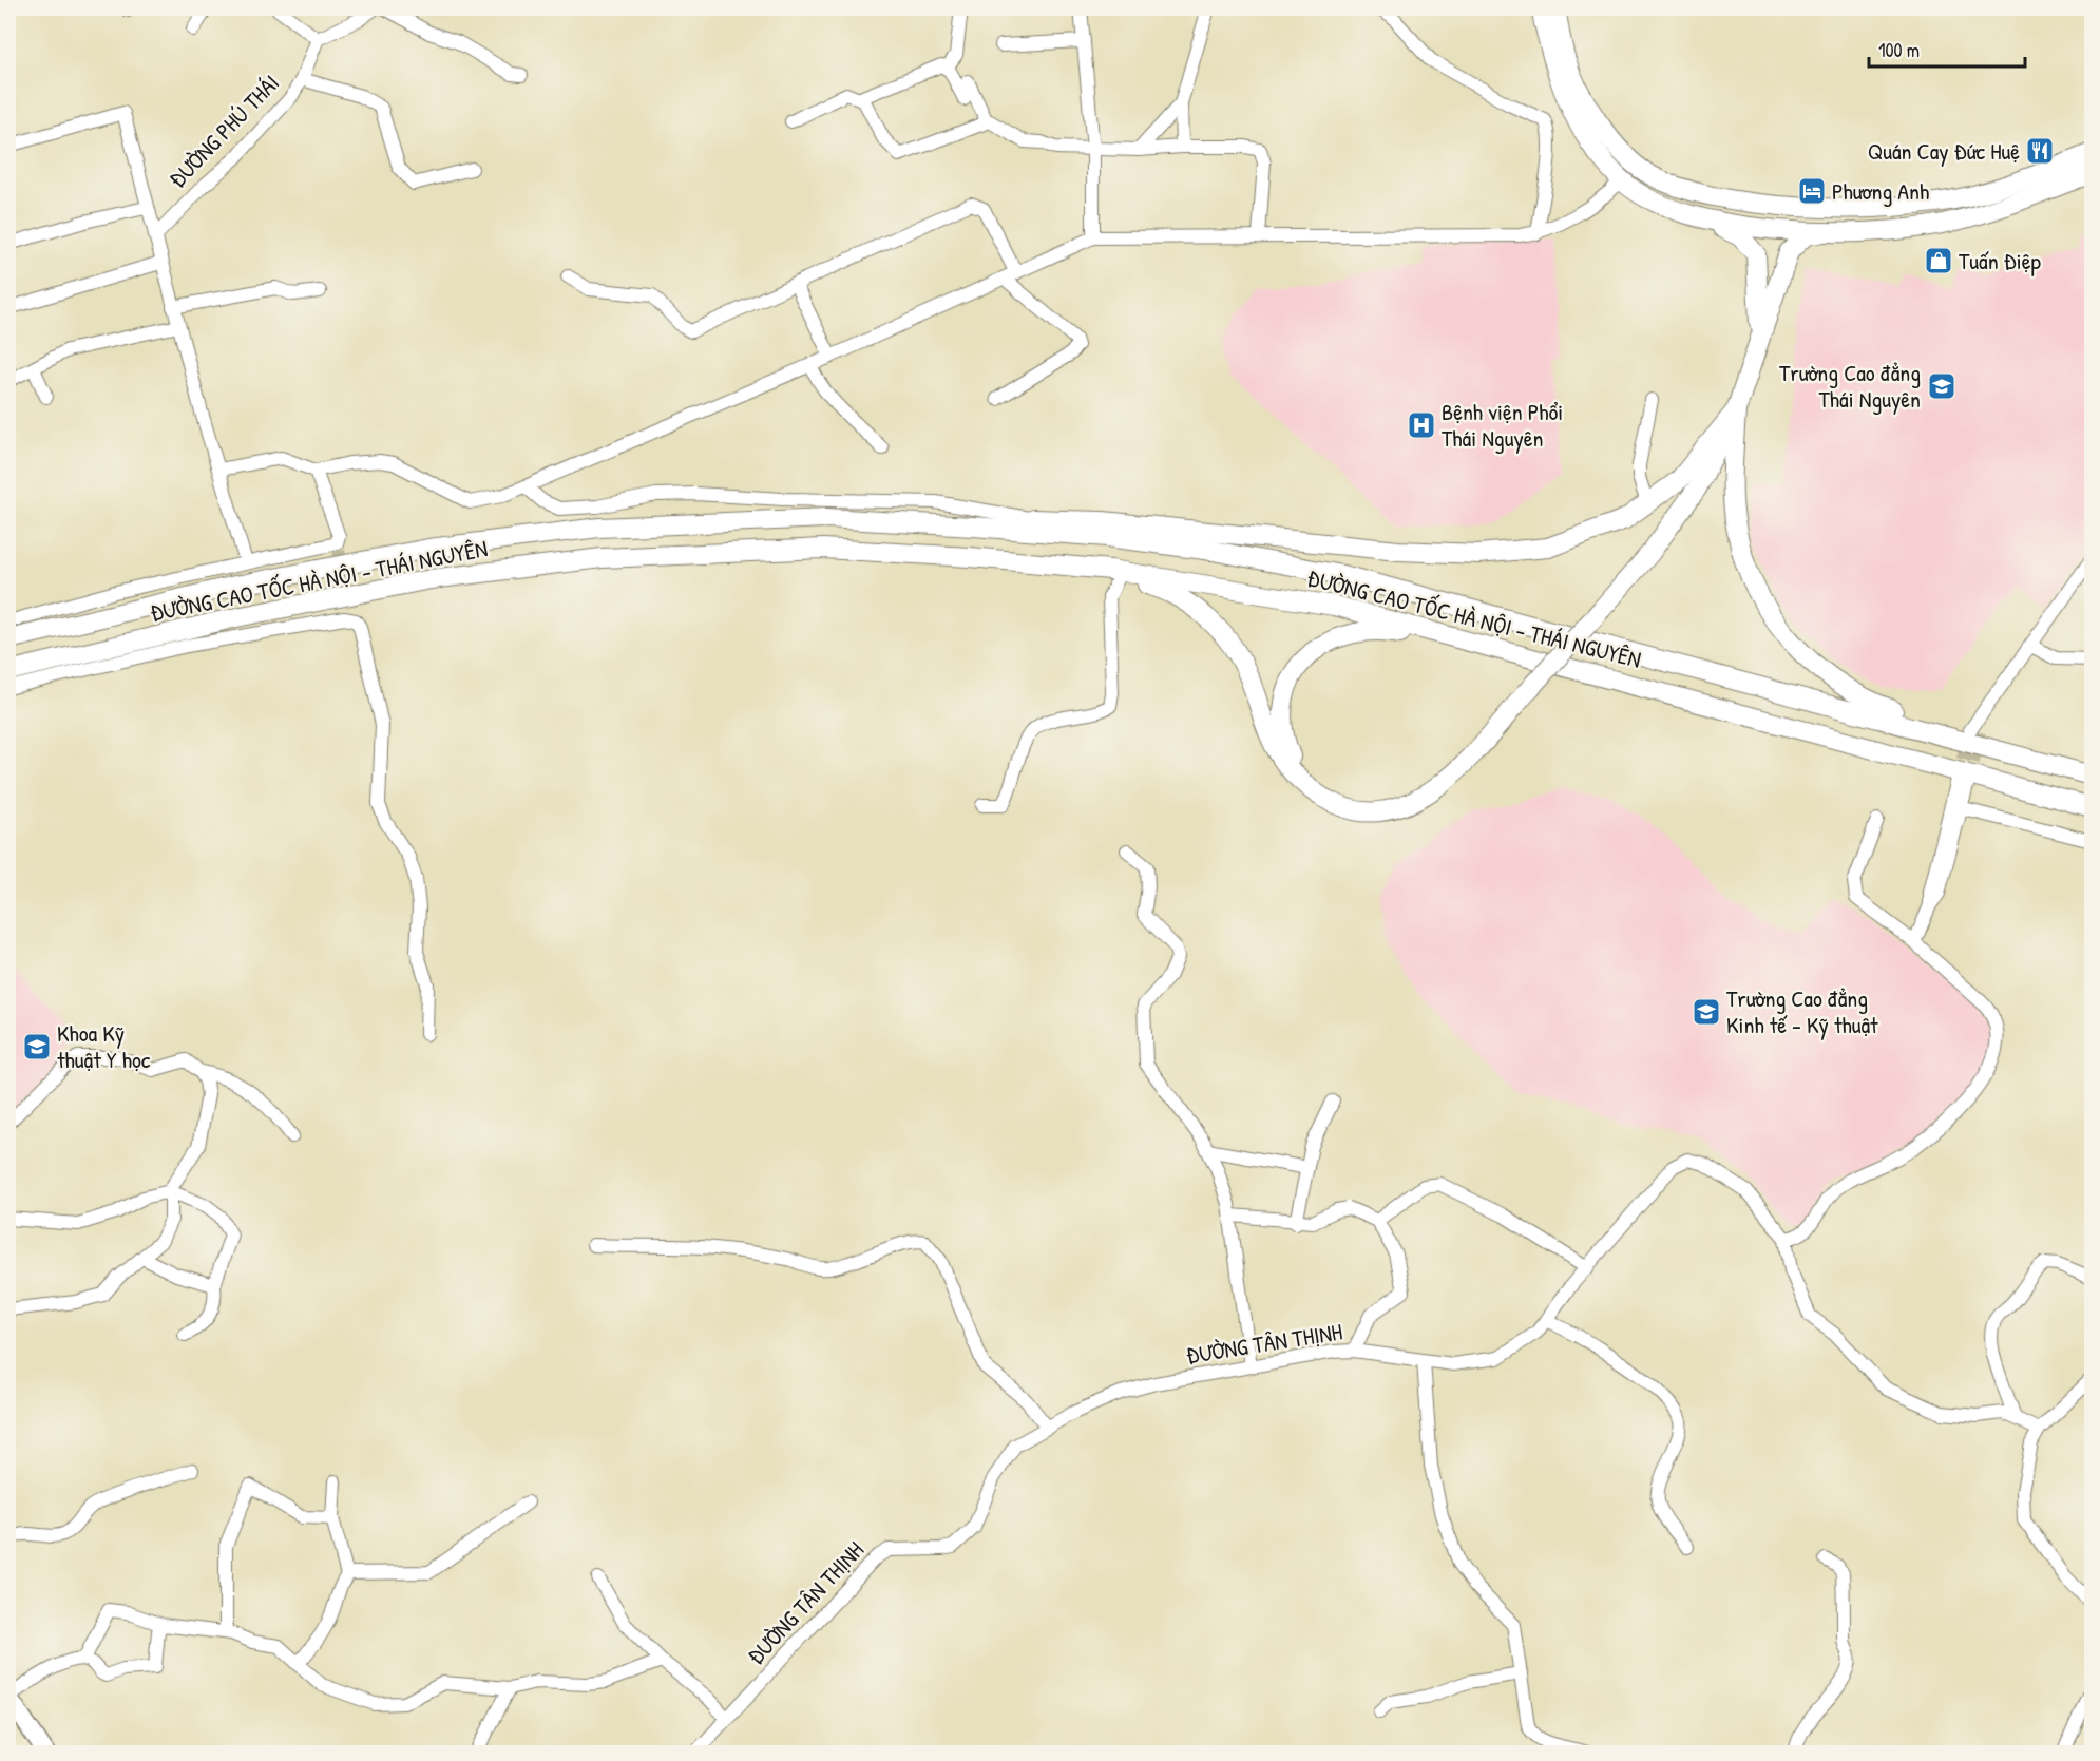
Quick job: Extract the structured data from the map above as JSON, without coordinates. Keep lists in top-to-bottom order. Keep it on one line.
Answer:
{"streets":{"highway":["ĐƯỜNG CAO TỐC HÀ NỘI - THÁI NGUYÊN"],"street":["ĐƯỜNG PHÚ THÁI","ĐƯỜNG TÂN THỊNH"]},"places":{"restaurant":["Quán Cay Đức Huệ"],"hotel":["Phương Anh"],"shop":["Tuấn Điệp"],"school or university":["Trường Cao đẳng Thái Nguyên","Trường Cao đẳng Kinh tế - Kỹ thuật","Khoa Kỹ thuật Y học"],"hospital":["Bệnh viện Phổi Thái Nguyên"]},"scale_bar":"100 m"}
